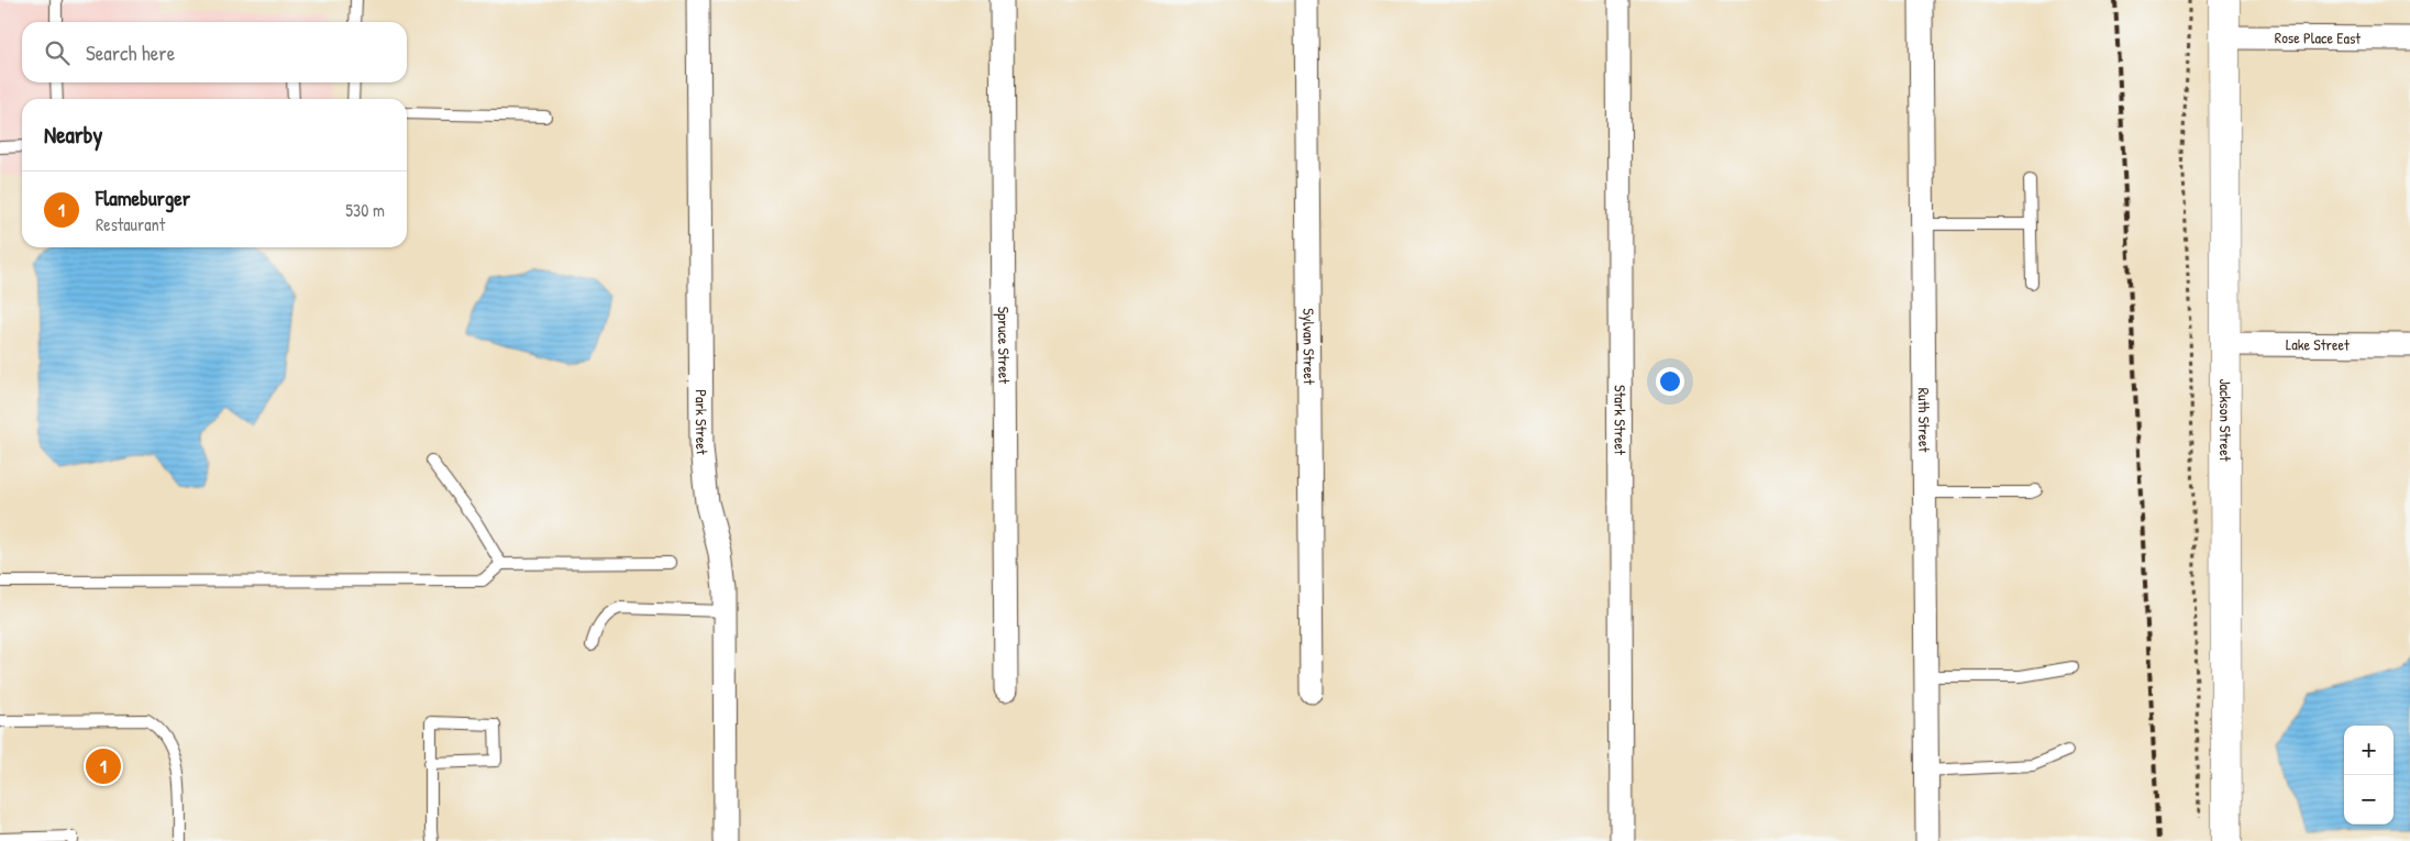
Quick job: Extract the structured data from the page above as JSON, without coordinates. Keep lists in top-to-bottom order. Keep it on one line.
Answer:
{"streets":{"street":["Rose Place East","Spruce Street","Sylvan Street","Lake Street","Stark Street","Ruth Street","Jackson Street","Park Street"]},"crossings":[["Rose Place East","Jackson Street"],["Lake Street","Jackson Street"]],"page":{"search":"Search here","heading":"Nearby","list":[{"mark":"1","name":"Flameburger","note":"Restaurant","value":"530 m"}],"map_buttons":["+","−"],"pins":"1"}}
